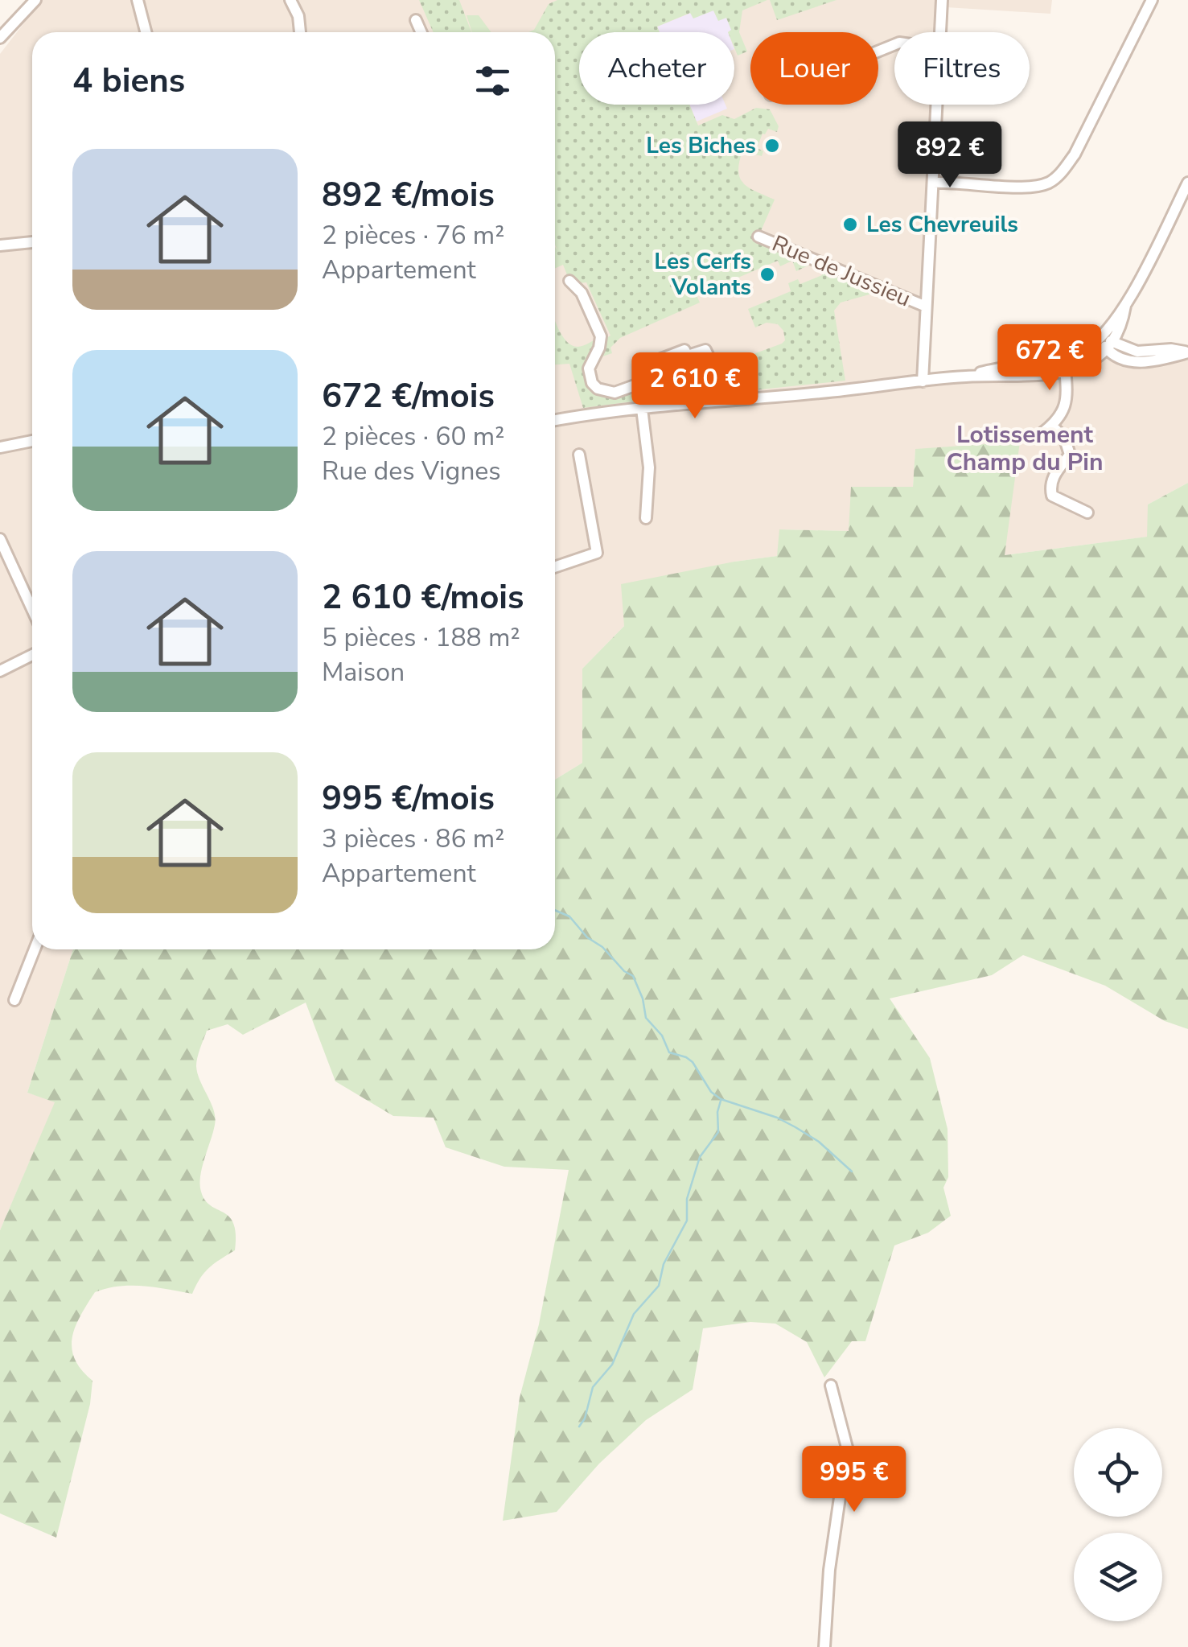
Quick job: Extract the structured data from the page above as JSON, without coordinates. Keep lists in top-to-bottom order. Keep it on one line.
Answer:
{"streets":{"street":["Rue de Jussieu"]},"districts":["Lotissement Champ du Pin"],"places":["Les Biches","Les Chevreuils","Les Cerfs Volants"],"page":{"chip":["Acheter","Louer","Filtres"],"heading":"4 biens","price":["892 €","672 €","2 610 €","995 €"],"list":[{"name":"892 €/mois","note":"2 pièces · 76 m² · Appartement"},{"name":"672 €/mois","note":"2 pièces · 60 m² · Rue des Vignes"},{"name":"2 610 €/mois","note":"5 pièces · 188 m² · Maison"},{"name":"995 €/mois","note":"3 pièces · 86 m² · Appartement"}]}}
